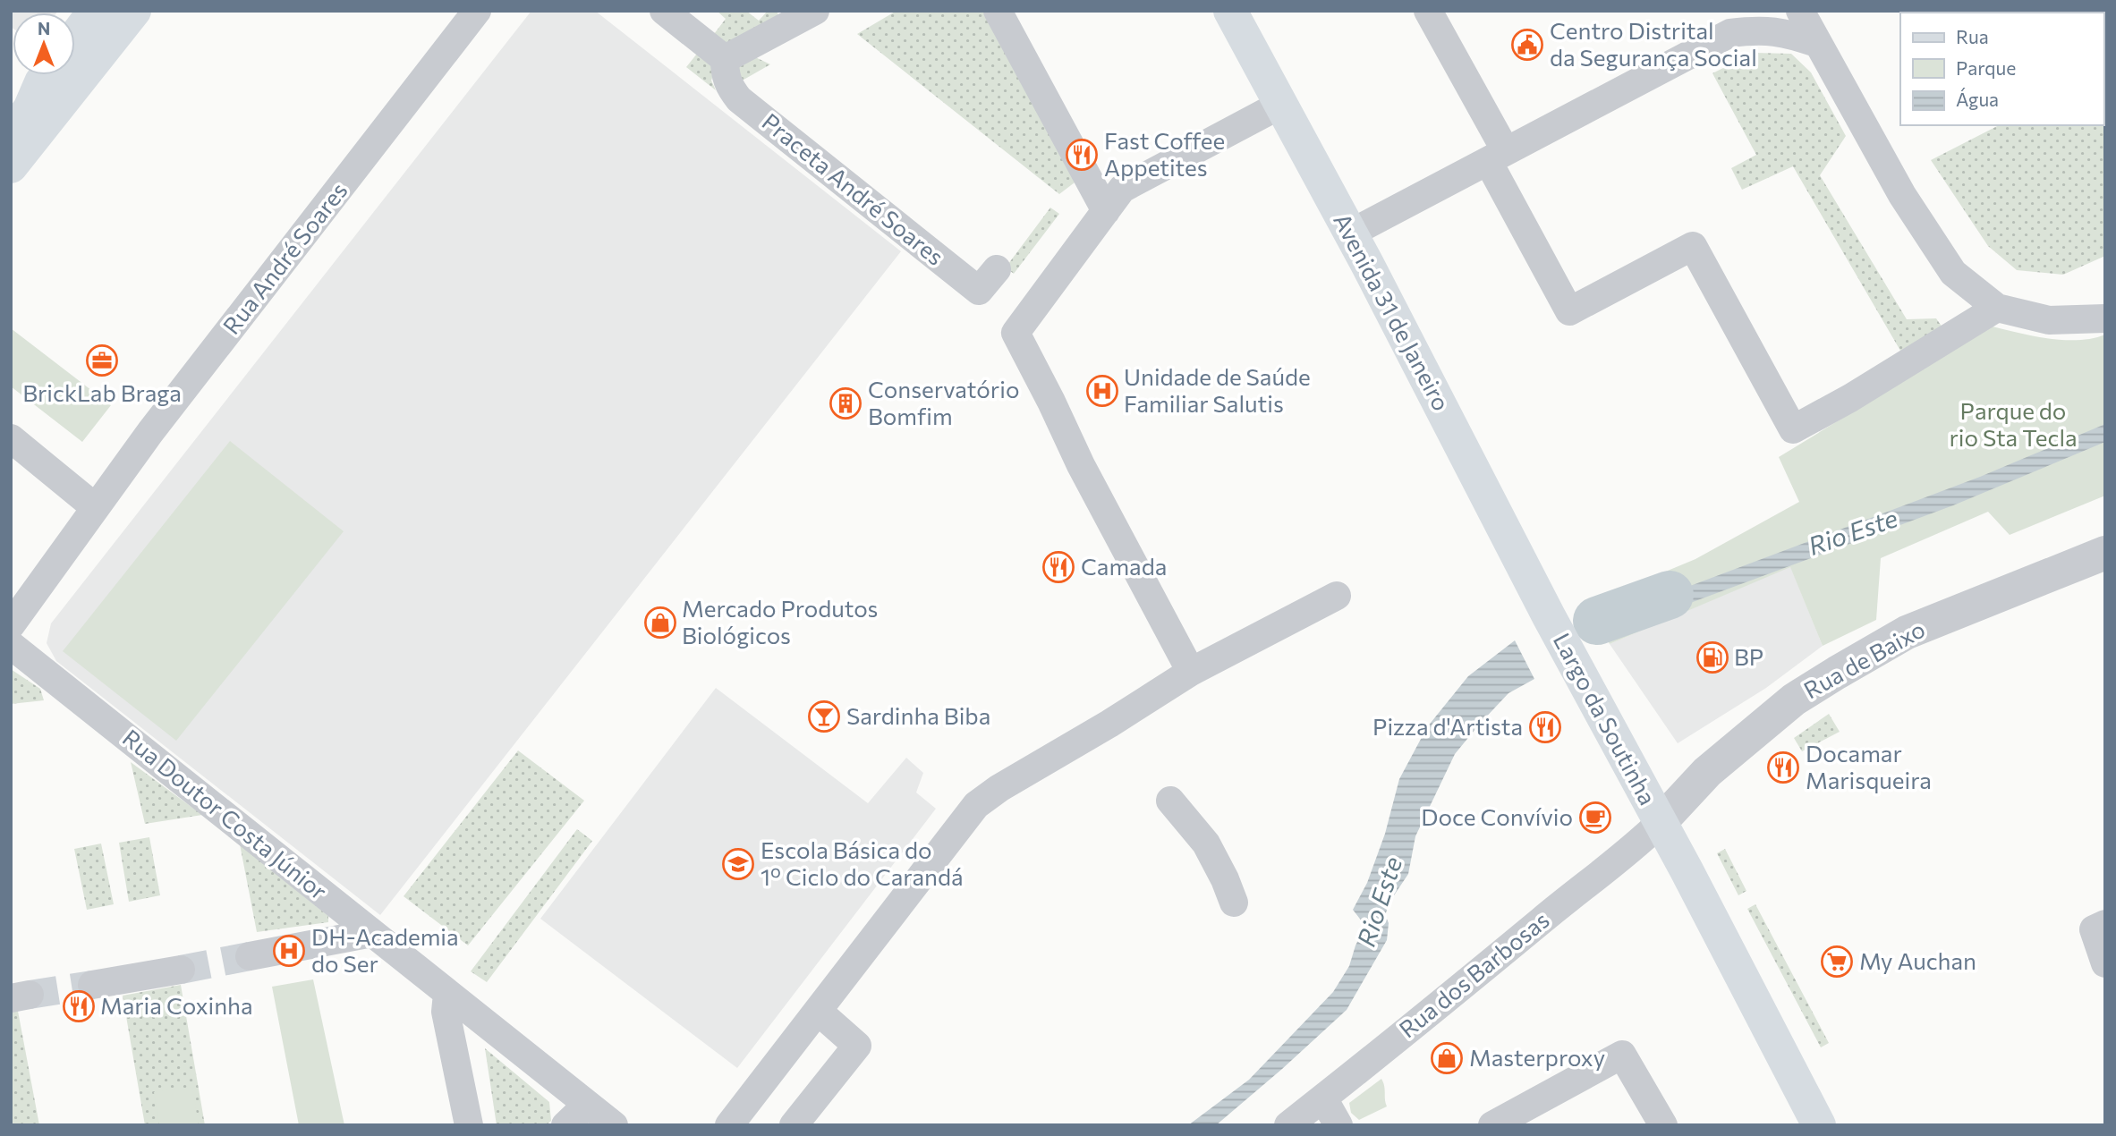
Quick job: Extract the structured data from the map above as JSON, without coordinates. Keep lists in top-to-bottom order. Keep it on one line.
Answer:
{"streets":{"main road":["Avenida 31 de Janeiro","Largo da Soutinha"],"street":["Praceta André Soares","Rua André Soares","Rua de Baixo","Rua Doutor Costa Júnior","Rua dos Barbosas"]},"crossings":[["Avenida 31 de Janeiro","Largo da Soutinha"],["Rua de Baixo","Largo da Soutinha"],["Rua de Baixo","Rua dos Barbosas"],["Largo da Soutinha","Rua dos Barbosas"]],"water":["Rio Este"],"parks":["Parque do rio Sta Tecla"],"places":{"public building":["Centro Distrital da Segurança Social"],"restaurant":["Fast Coffee Appetites","Camada","Pizza d'Artista","Docamar Marisqueira","Maria Coxinha"],"office":["BrickLab Braga"],"hospital":["Unidade de Saúde Familiar Salutis","DH-Academia do Ser"],"building":["Conservatório Bomfim"],"shop":["Mercado Produtos Biológicos","Masterproxy"],"fuel station":["BP"],"bar":["Sardinha Biba"],"cafe":["Doce Convívio"],"school or university":["Escola Básica do 1º Ciclo do Carandá"],"supermarket":["My Auchan"]},"legend":["Rua","Parque","Água"],"north":"top"}
